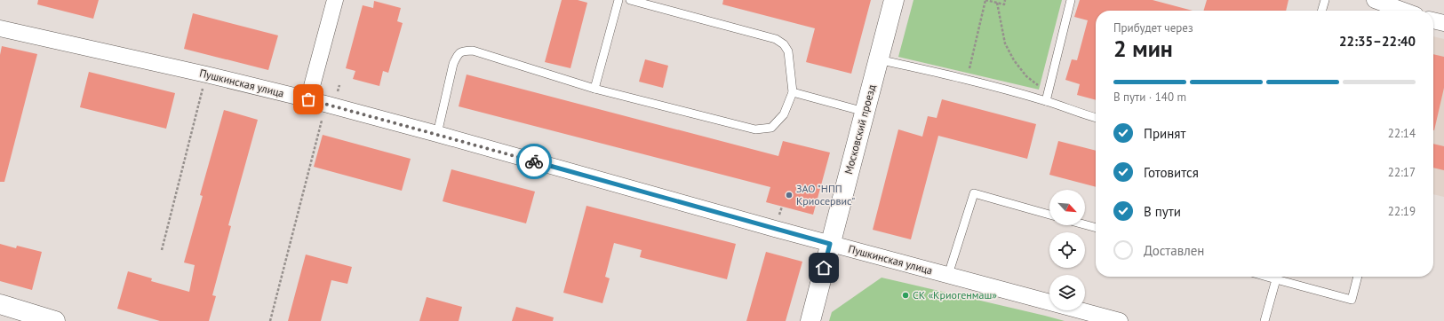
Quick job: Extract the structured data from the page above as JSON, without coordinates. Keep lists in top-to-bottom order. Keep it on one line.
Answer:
{"streets":{"street":["Пушкинская улица","Московский проезд"]},"crossings":[["Пушкинская улица","Московский проезд"]],"places":["ЗАО \"НПП Криосервис\"","СК «Криогенмаш»"],"north":"bottom right","page":{"heading":["2 мин","Прибудет через","22:35–22:40"],"bar":"В пути · 140 m","list":[["Принят","22:14"],["Готовится","22:17"],["В пути","22:19"],"Доставлен"]}}
